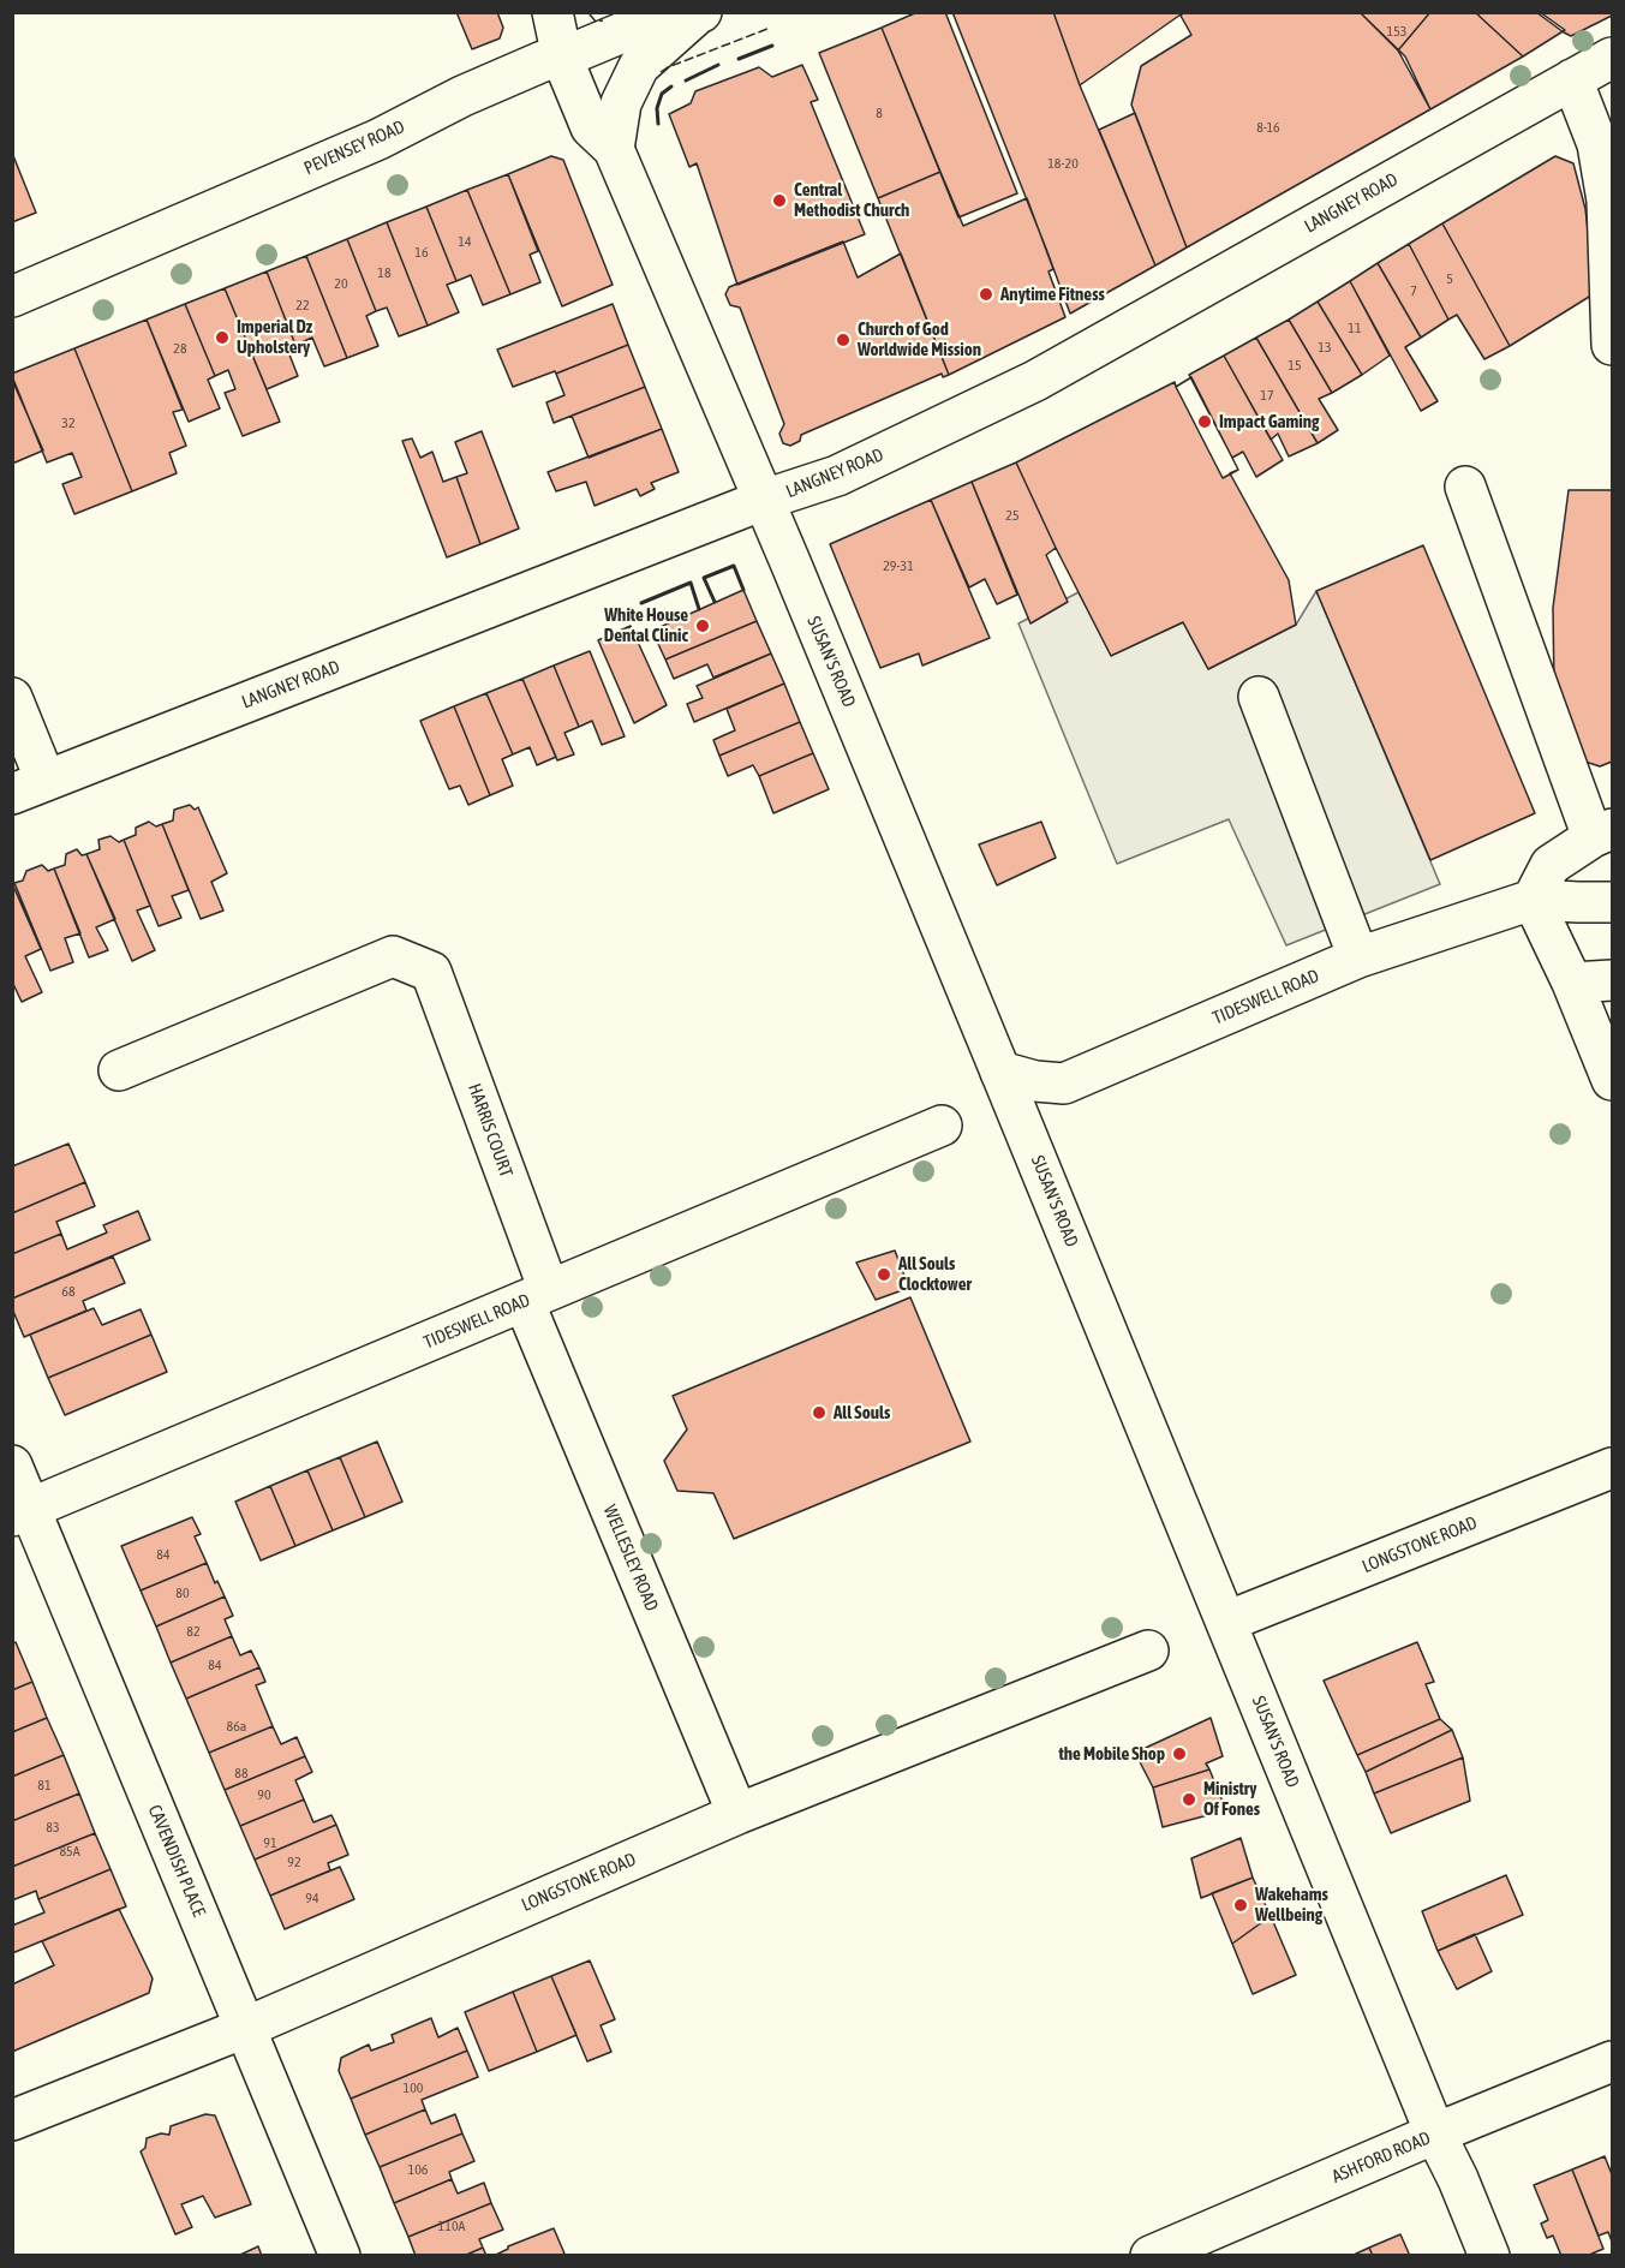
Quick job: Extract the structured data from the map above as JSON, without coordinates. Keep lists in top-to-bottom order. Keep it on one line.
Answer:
{"streets":{"street":["PEVENSEY ROAD","LANGNEY ROAD","SUSAN'S ROAD","TIDESWELL ROAD","HARRIS COURT","LONGSTONE ROAD","WELLESLEY ROAD","CAVENDISH PLACE","ASHFORD ROAD"]},"crossings":[["PEVENSEY ROAD","SUSAN'S ROAD"],["LANGNEY ROAD","SUSAN'S ROAD"],["SUSAN'S ROAD","TIDESWELL ROAD"],["SUSAN'S ROAD","LONGSTONE ROAD"],["SUSAN'S ROAD","ASHFORD ROAD"],["TIDESWELL ROAD","HARRIS COURT"],["TIDESWELL ROAD","WELLESLEY ROAD"],["TIDESWELL ROAD","CAVENDISH PLACE"],["HARRIS COURT","WELLESLEY ROAD"],["LONGSTONE ROAD","WELLESLEY ROAD"],["LONGSTONE ROAD","CAVENDISH PLACE"]],"places":["Central Methodist Church","Anytime Fitness","Imperial Dz Upholstery","Church of God Worldwide Mission","Impact Gaming","White House Dental Clinic","All Souls Clocktower","All Souls","the Mobile Shop","Ministry Of Fones","Wakehams Wellbeing"],"house_numbers":["153","8","8-16","18-20","14","16","18","5","20","7","22","11","13","28","15","17","32","25","29-31","68","84","80","82","84","86a","88","81","90","83","91","85A","92","94","100","106","110A"]}
